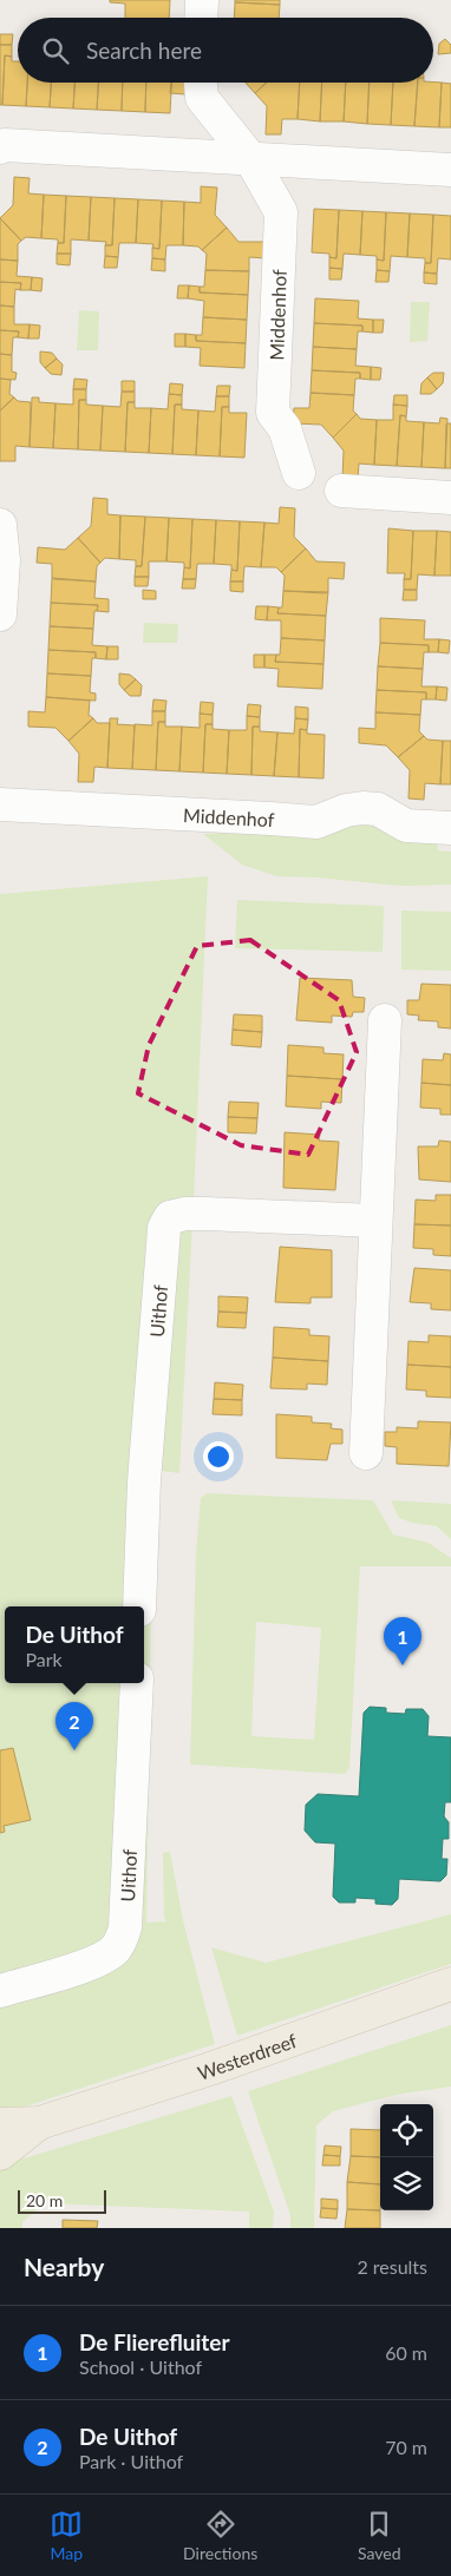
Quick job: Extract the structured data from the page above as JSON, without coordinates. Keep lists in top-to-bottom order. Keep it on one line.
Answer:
{"streets":{"main road":["Westerdreef"],"street":["Middenhof","Uithof"]},"scale_bar":"20 m","page":{"search":"Search here","popup":["De Uithof","Park"],"pins":["1","2"],"scale":"20 m","heading":["Nearby","2 results"],"list":[{"mark":"1","name":"De Flierefluiter","note":"School · Uithof","value":"60 m"},{"mark":"2","name":"De Uithof","note":"Park · Uithof","value":"70 m"}],"nav":["Map","Directions","Saved"]}}
